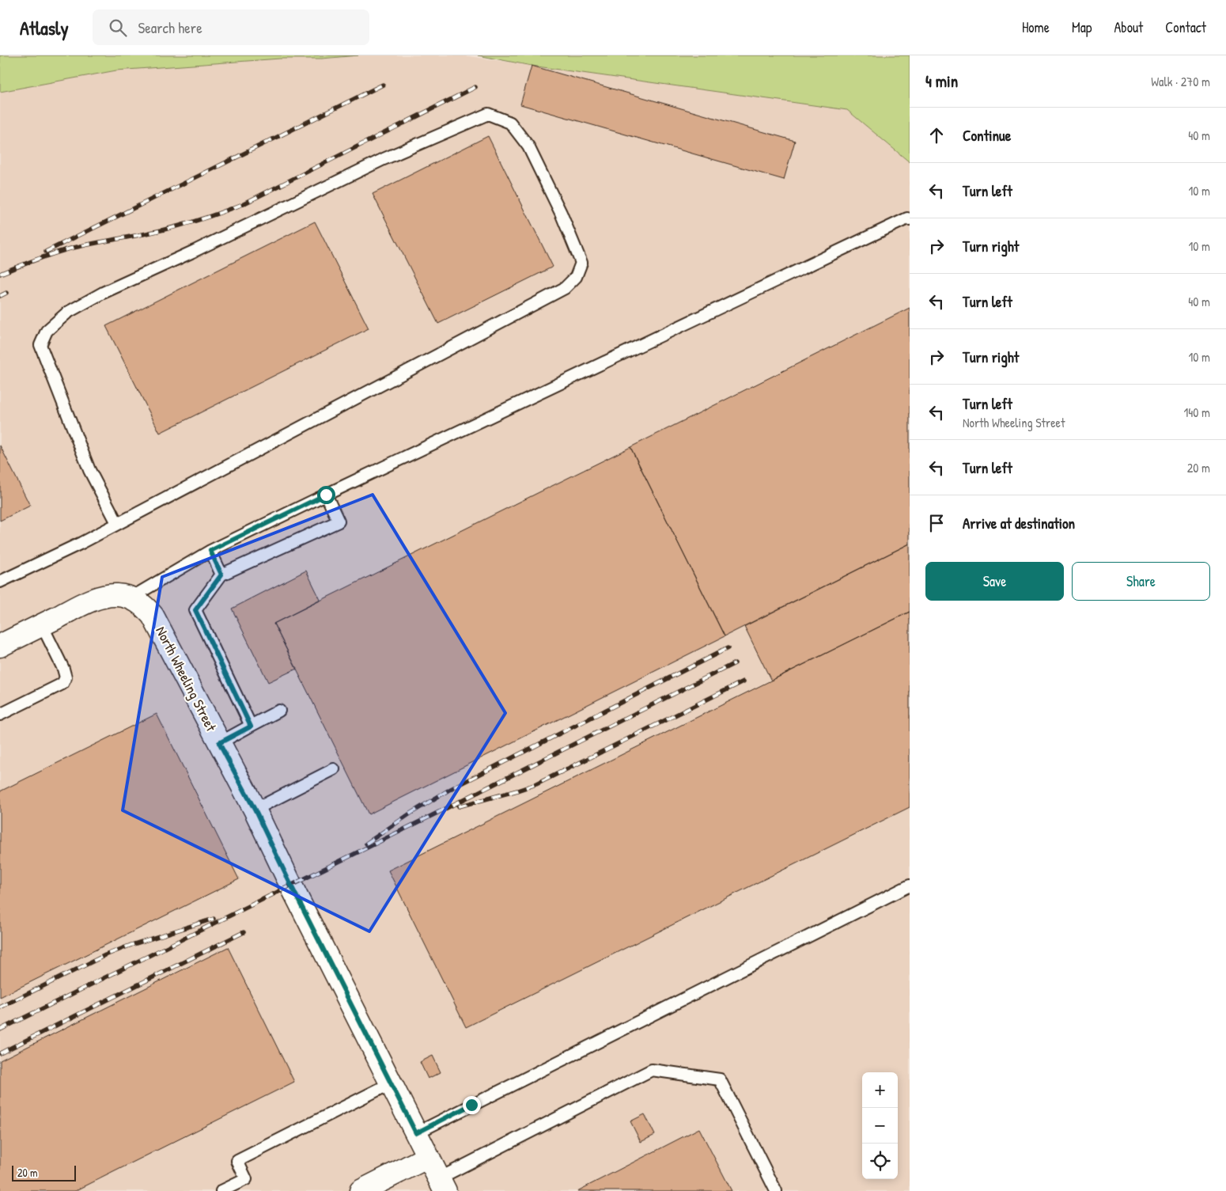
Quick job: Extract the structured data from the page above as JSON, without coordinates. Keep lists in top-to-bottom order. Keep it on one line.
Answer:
{"streets":{"street":["North Wheeling Street"]},"scale_bar":"20 m","page":{"header":"Atlasly","search":"Search here","nav":["Home","Map","About","Contact"],"heading":["4 min","Walk · 270 m"],"list":[["Continue","40 m"],["Turn left","10 m"],["Turn right","10 m"],["Turn left","40 m"],["Turn right","10 m"],["Turn left","North Wheeling Street","140 m"],["Turn left","20 m"],"Arrive at destination"],"buttons":["Save","Share"],"map_buttons":["+","−"],"scale":"20 m"}}
